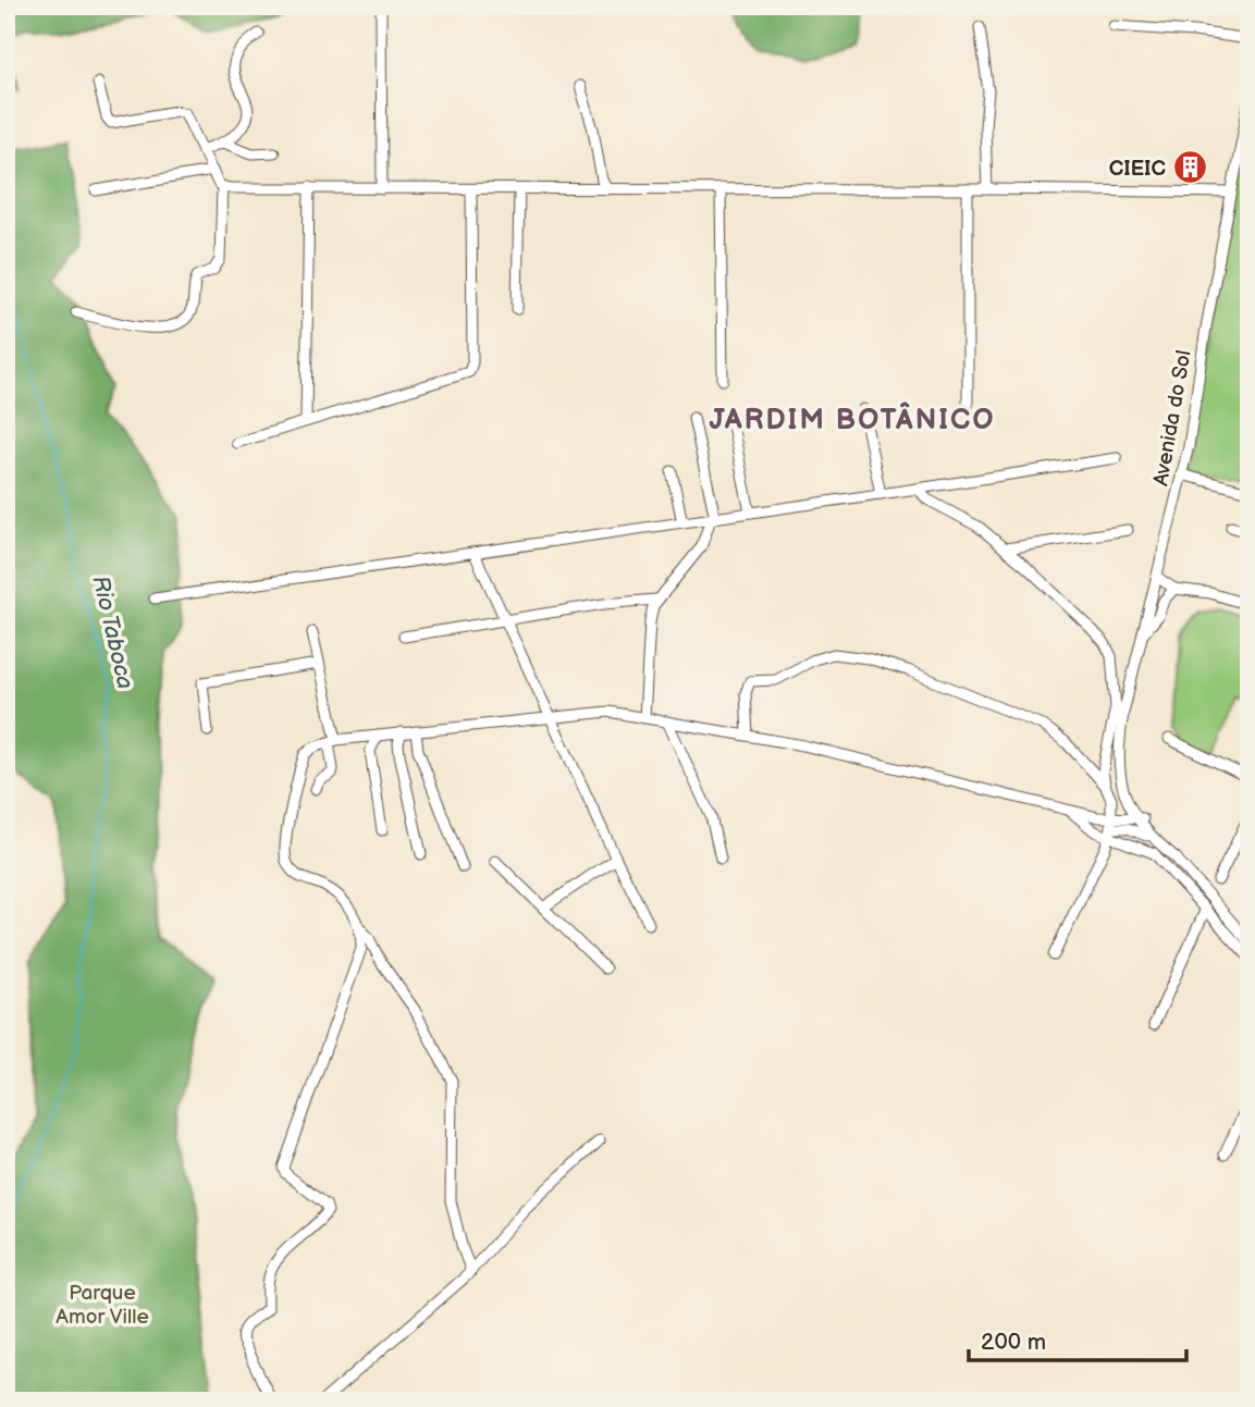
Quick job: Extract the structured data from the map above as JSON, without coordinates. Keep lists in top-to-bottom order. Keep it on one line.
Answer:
{"streets":{"street":["Avenida do Sol"]},"districts":["JARDIM BOTÂNICO"],"water":["Rio Taboca"],"parks":["Parque Amor Ville"],"places":{"building":["CIEIC"]},"scale_bar":"200 m"}
